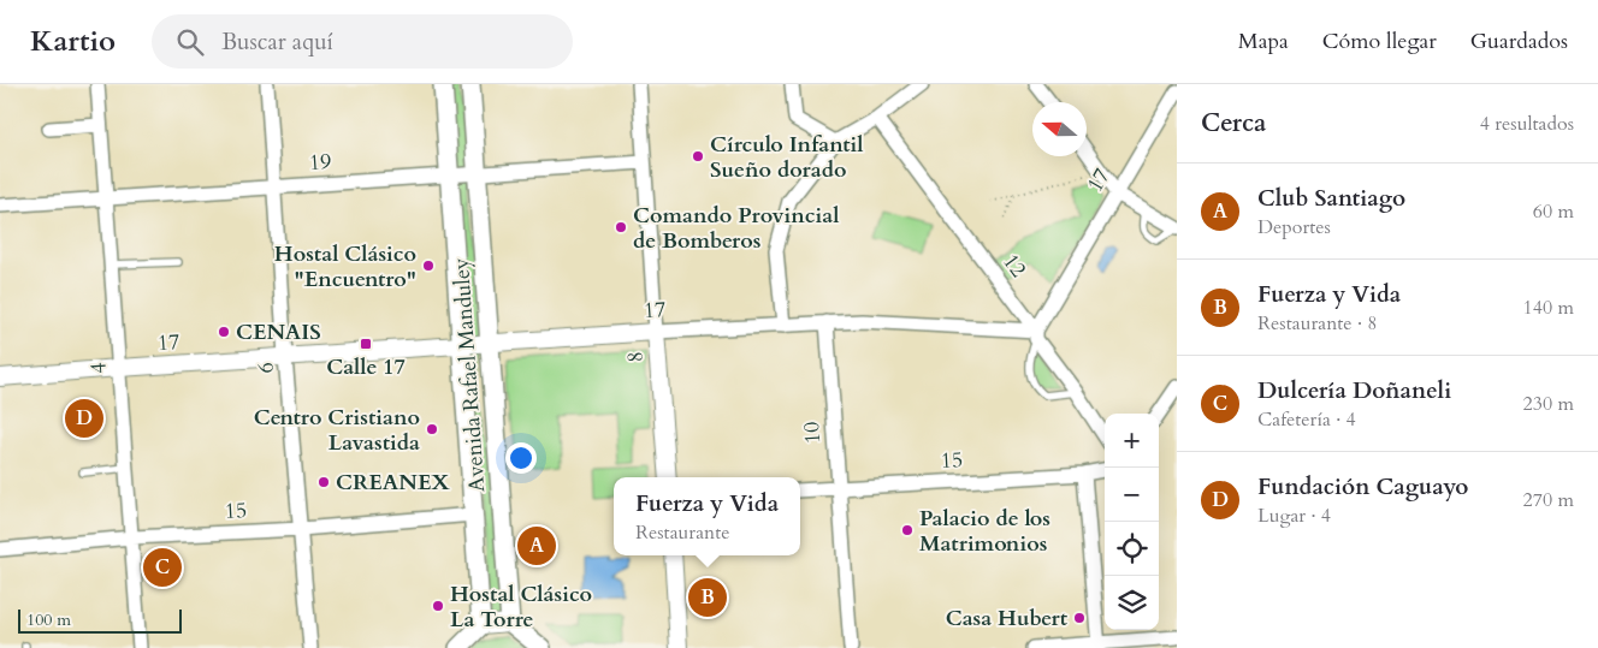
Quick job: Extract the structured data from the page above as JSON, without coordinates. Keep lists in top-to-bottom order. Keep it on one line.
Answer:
{"streets":{"main road":["Avenida Rafael Manduley"],"street":["19","17","12","8","4","6","10","15"]},"crossings":[["19","8"],["19","4"],["19","6"],["19","Avenida Rafael Manduley"],["17","12"],["17","8"],["17","4"],["17","6"],["17","Avenida Rafael Manduley"],["17","10"],["4","15"],["6","15"],["Avenida Rafael Manduley","15"],["10","15"]],"places":{"other":["Círculo Infantil Sueño dorado","Comando Provincial de Bomberos","Hostal Clásico \"Encuentro\"","CENAIS","Centro Cristiano Lavastida","CREANEX","Palacio de los Matrimonios","Hostal Clásico La Torre","Casa Hubert"],"transit":["Calle 17"]},"scale_bar":"100 m","north":"left","page":{"header":"Kartio","search":"Buscar aquí","nav":["Mapa","Cómo llegar","Guardados"],"heading":["Cerca","4 resultados"],"list":[{"mark":"A","name":"Club Santiago","note":"Deportes","value":"60 m"},{"mark":"B","name":"Fuerza y Vida","note":"Restaurante · 8","value":"140 m"},{"mark":"C","name":"Dulcería Doñaneli","note":"Cafetería · 4","value":"230 m"},{"mark":"D","name":"Fundación Caguayo","note":"Lugar · 4","value":"270 m"}],"pins":["D","A","C","B"],"map_buttons":["+","−"],"popup":["Fuerza y Vida","Restaurante"],"scale":"100 m"}}
